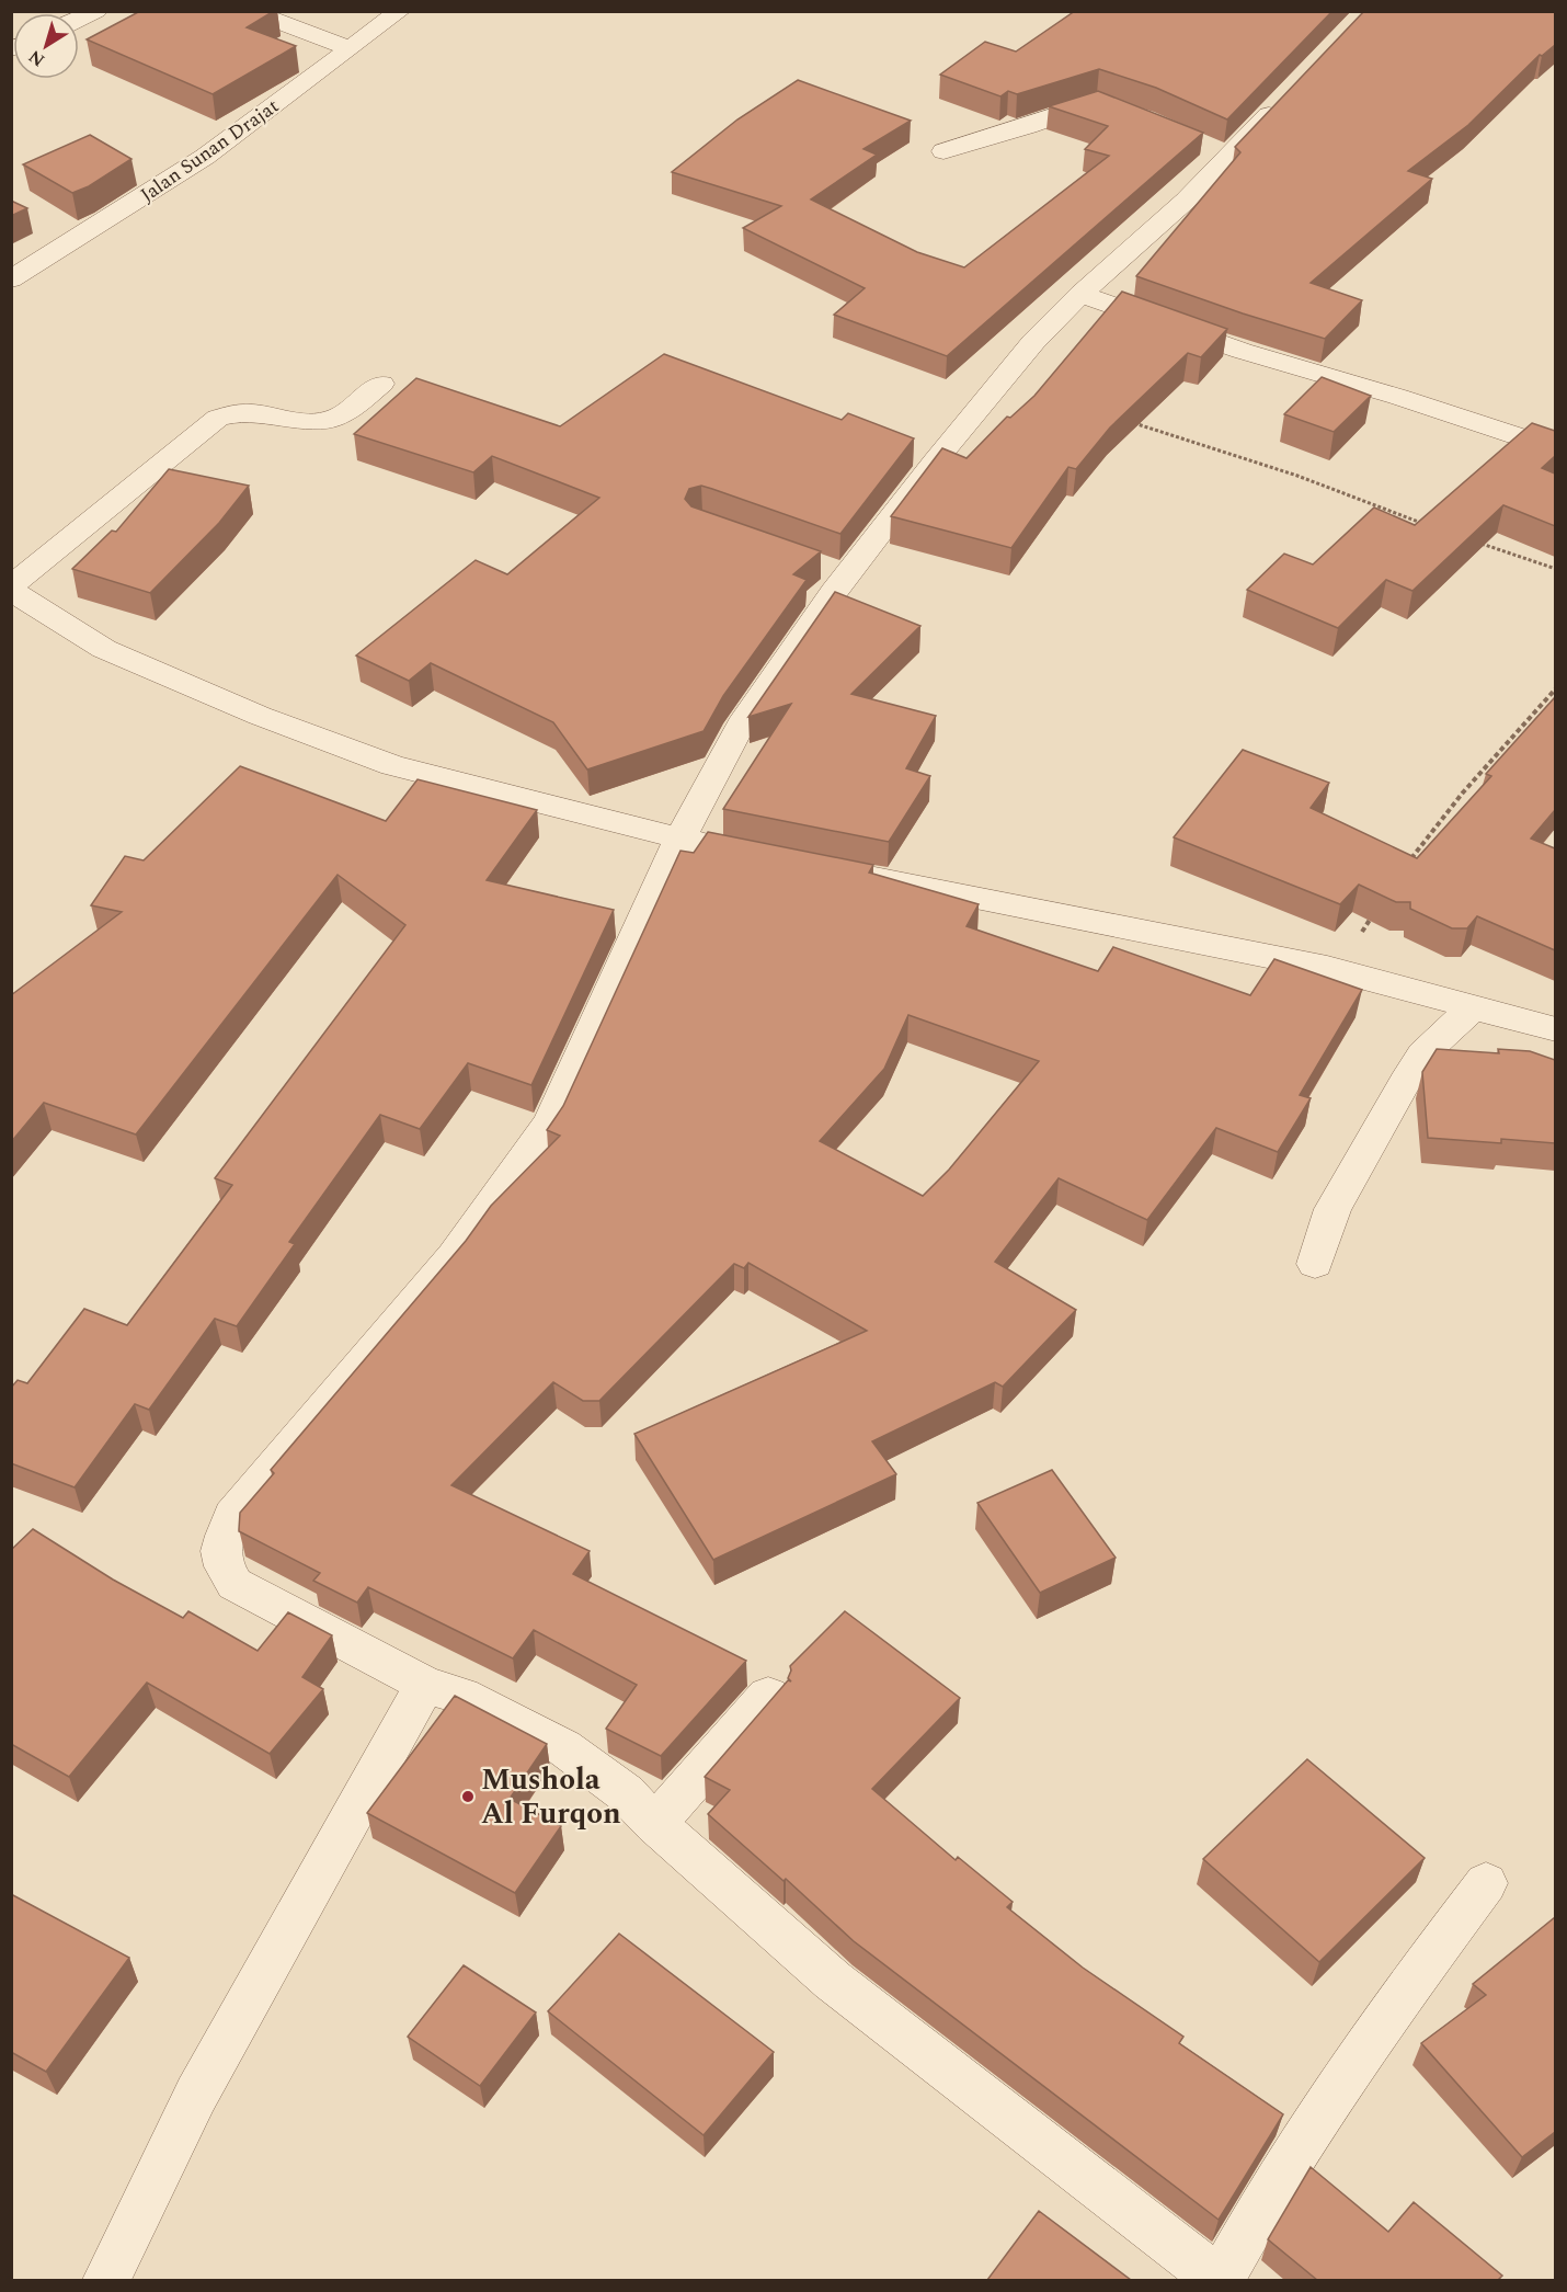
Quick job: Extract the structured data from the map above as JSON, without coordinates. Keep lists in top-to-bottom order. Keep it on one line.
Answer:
{"streets":{"street":["Jalan Sunan Drajat"]},"places":["Mushola Al Furqon"],"north":"bottom left"}
